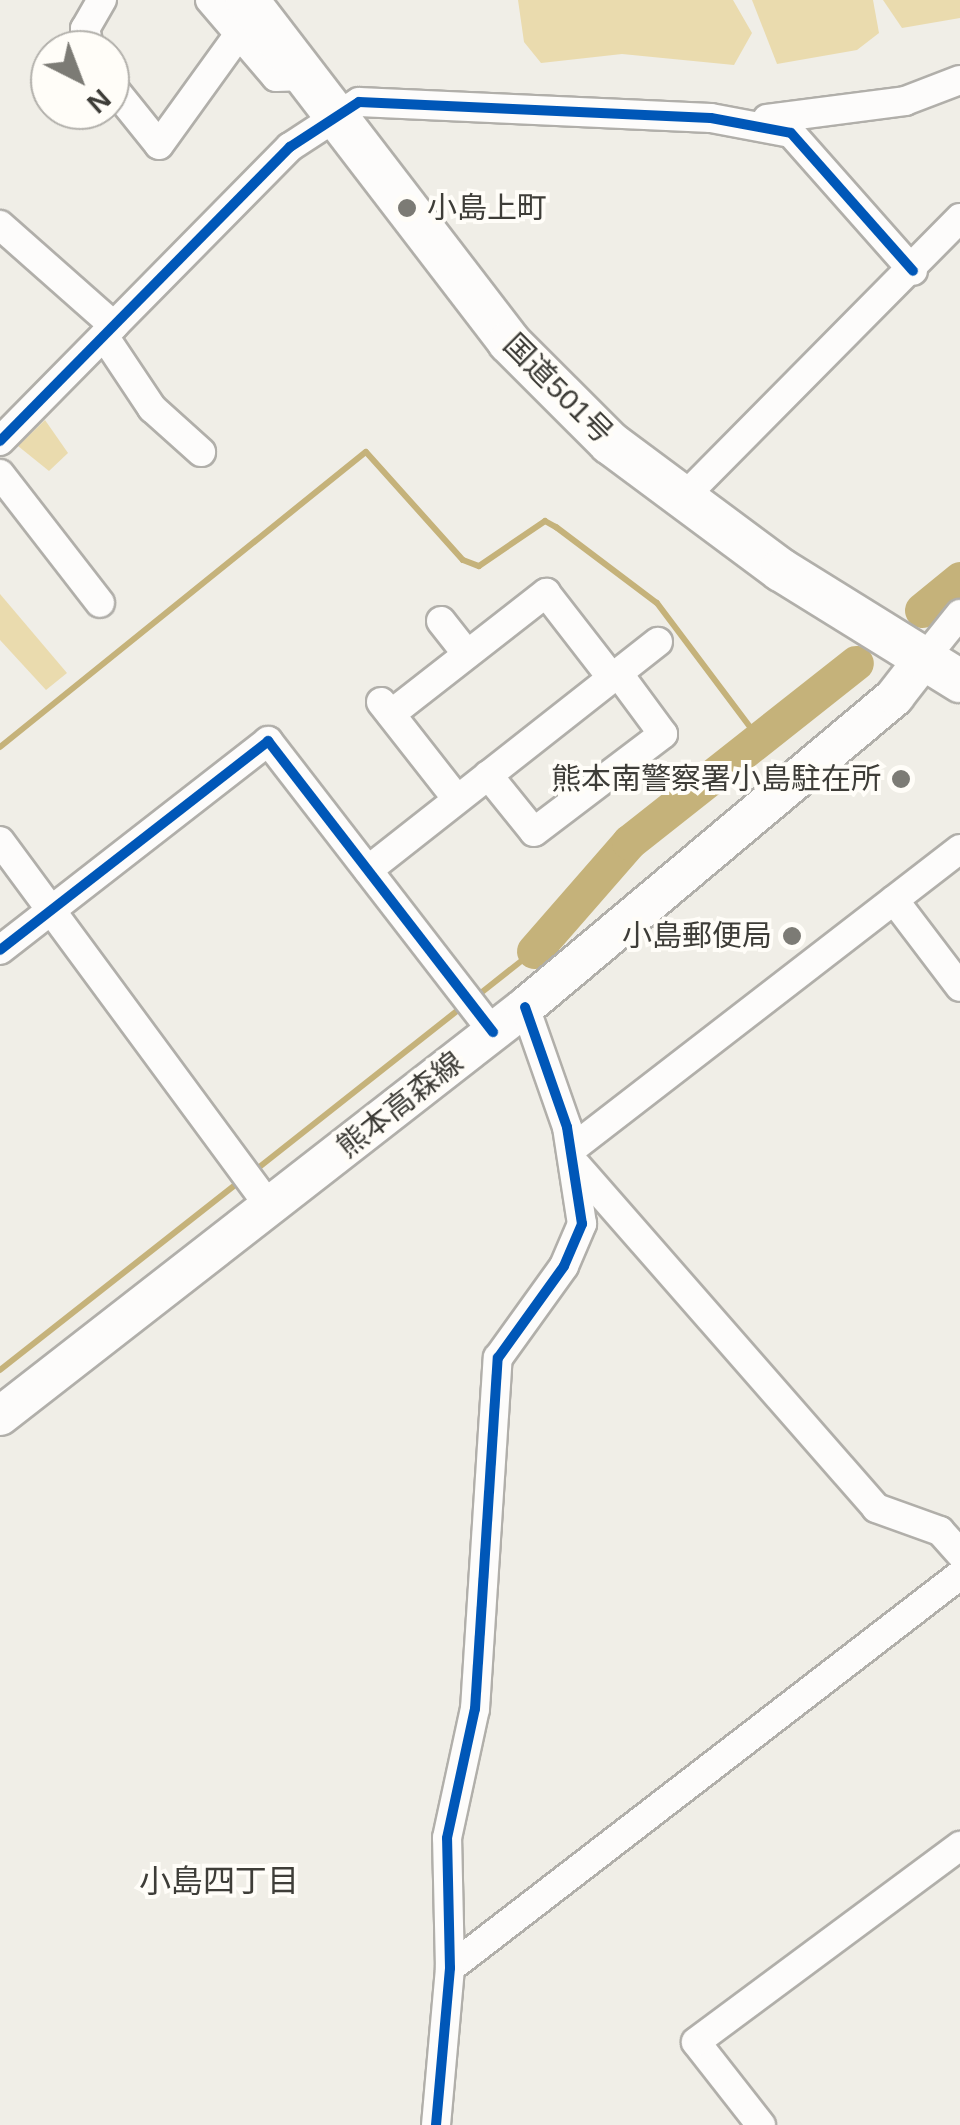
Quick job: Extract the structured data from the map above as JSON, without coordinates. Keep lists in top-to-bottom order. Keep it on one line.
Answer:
{"streets":{"highway":["国道501号"],"main road":["熊本高森線"]},"crossings":[["国道501号","熊本高森線"]],"districts":["小島四丁目"],"places":["小島上町","熊本南警察署小島駐在所","小島郵便局"],"north":"bottom right"}
